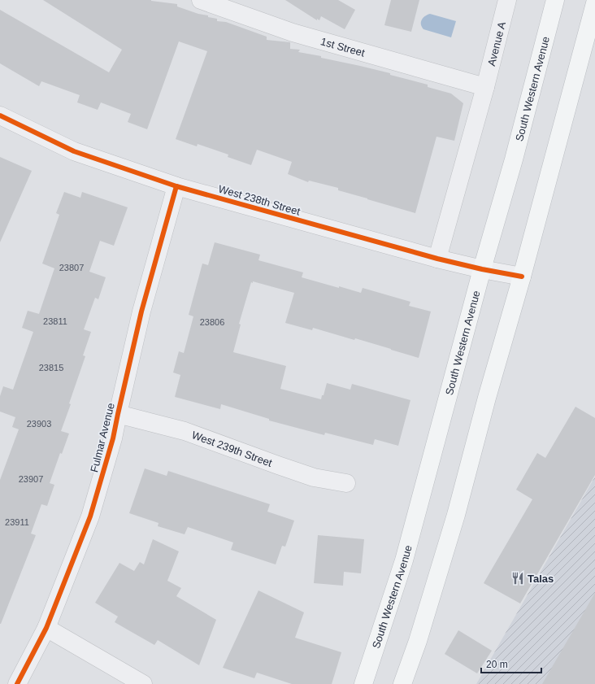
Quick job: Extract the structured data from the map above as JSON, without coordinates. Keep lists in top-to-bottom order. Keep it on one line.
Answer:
{"streets":{"main road":["South Western Avenue"],"street":["Avenue A","1st Street","West 238th Street","Fulmar Avenue","West 239th Street"]},"crossings":[["Avenue A","1st Street"],["Avenue A","West 238th Street"],["South Western Avenue","West 238th Street"],["West 238th Street","Fulmar Avenue"],["Fulmar Avenue","West 239th Street"]],"places":{"restaurant":["Talas"]},"house_numbers":["23807","23811","23806","23815","23903","23907","23911"],"scale_bar":"20 m"}
